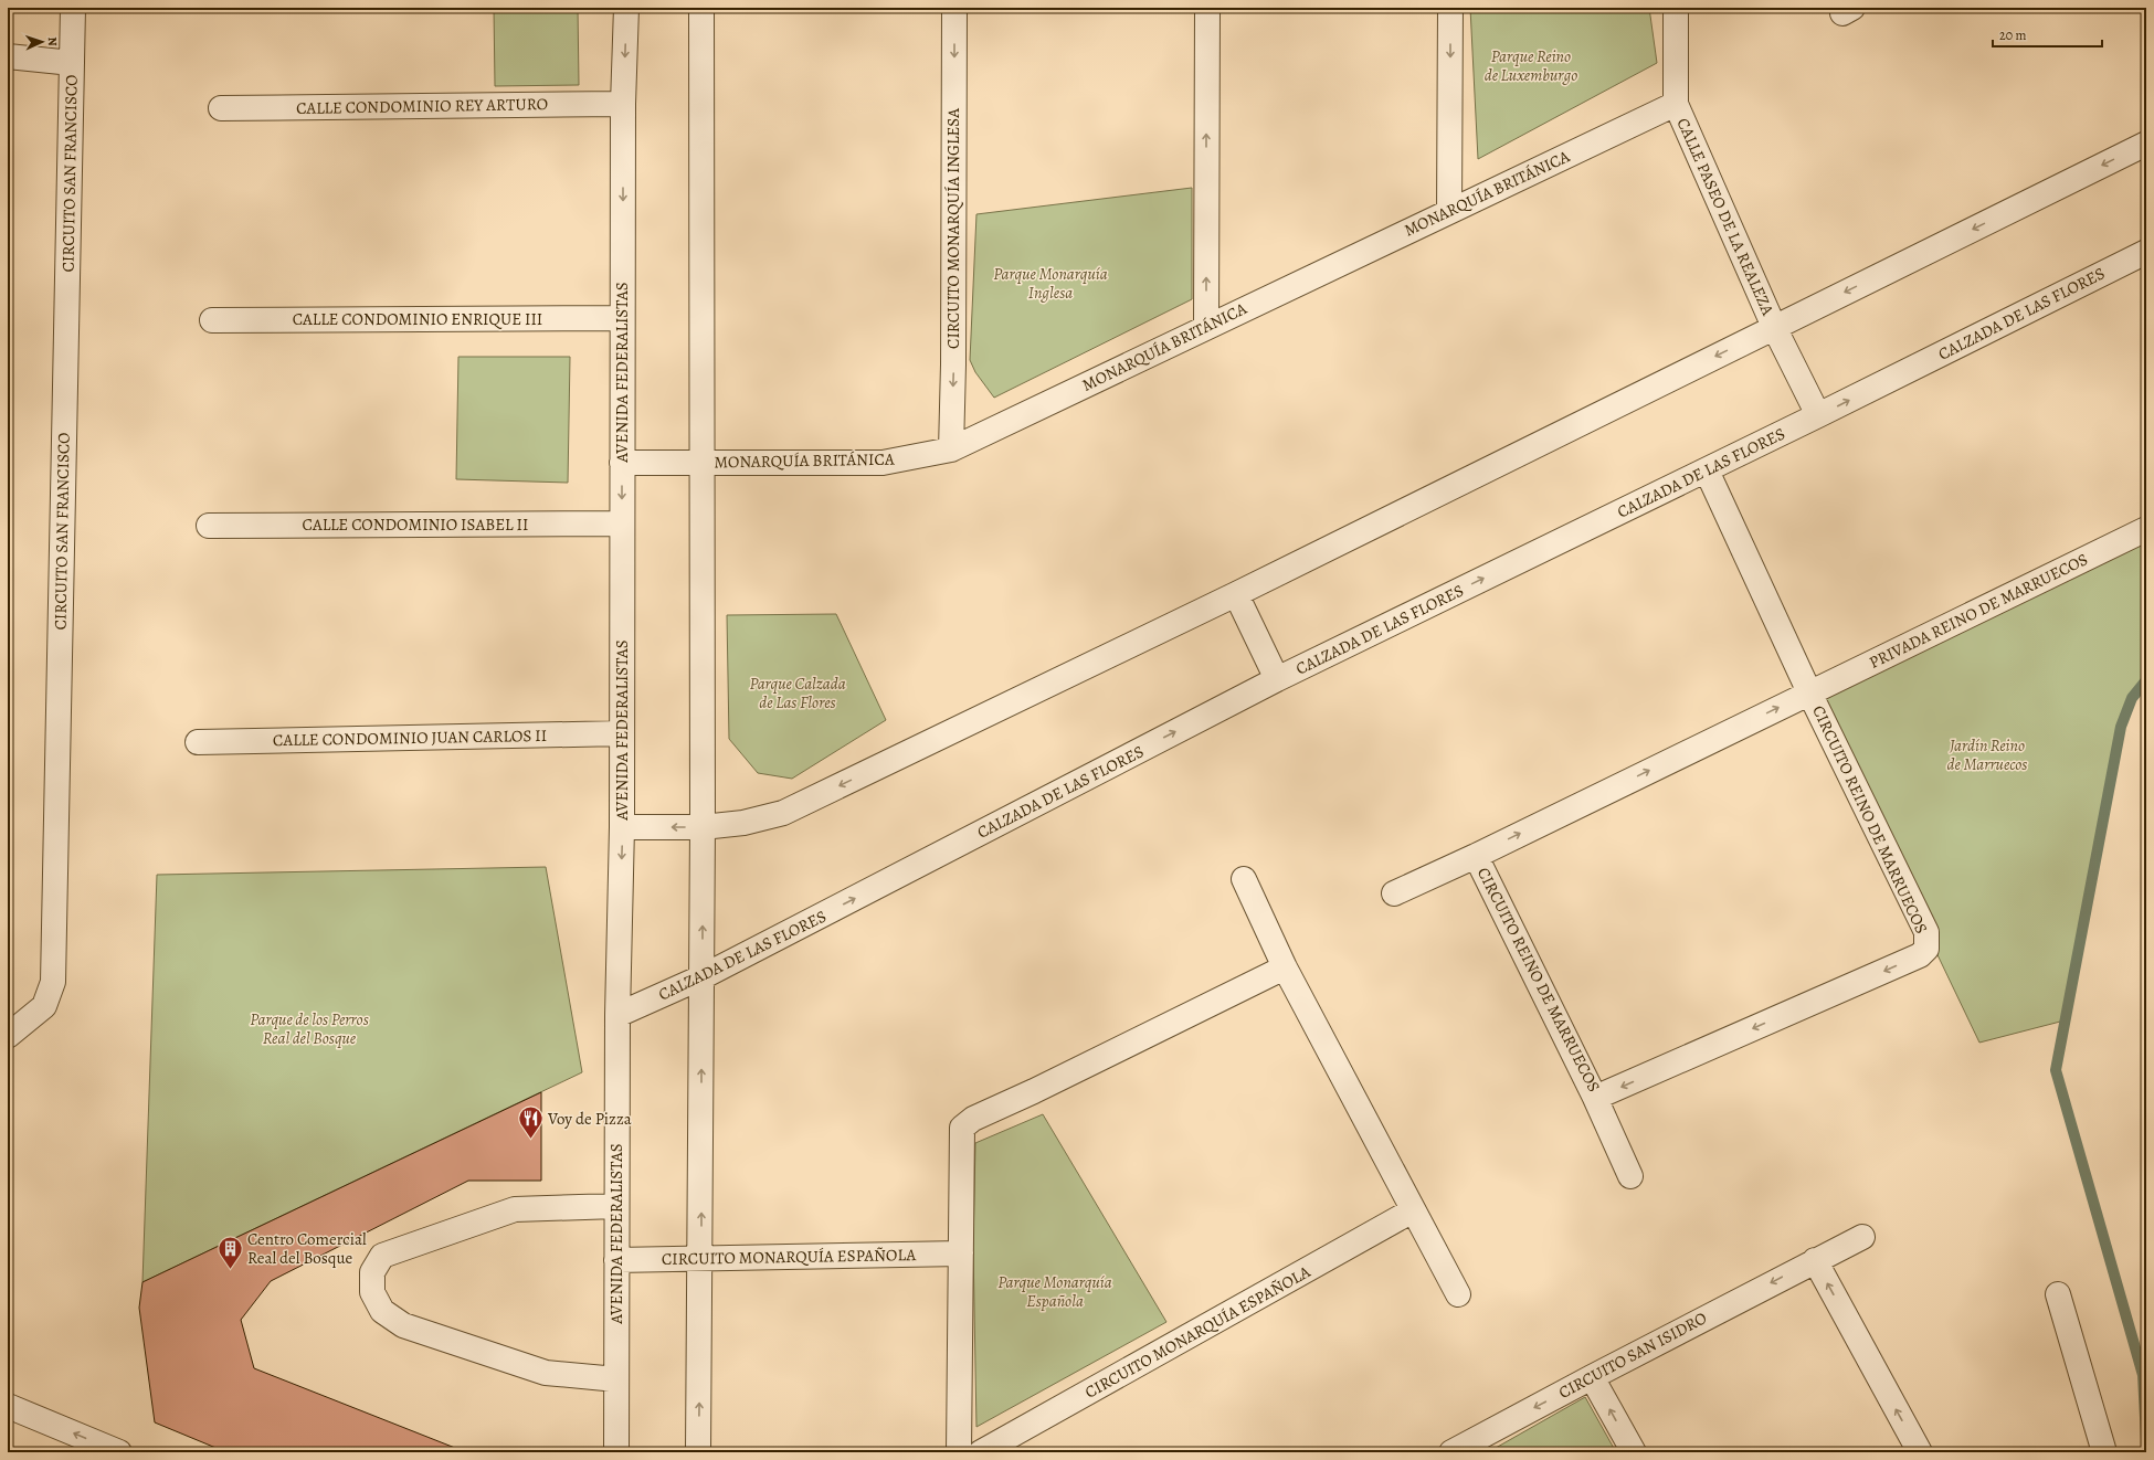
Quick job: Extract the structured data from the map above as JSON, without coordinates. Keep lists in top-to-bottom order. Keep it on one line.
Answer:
{"streets":{"street":["CALLE CONDOMINIO REY ARTURO","CIRCUITO SAN FRANCISCO","MONARQUÍA BRITÁNICA","CALLE PASEO DE LA REALEZA","CIRCUITO MONARQUÍA INGLESA","CALZADA DE LAS FLORES","CALLE CONDOMINIO ENRIQUE III","AVENIDA FEDERALISTAS","CALLE CONDOMINIO ISABEL II","PRIVADA REINO DE MARRUECOS","CALLE CONDOMINIO JUAN CARLOS II","CIRCUITO REINO DE MARRUECOS","CIRCUITO MONARQUÍA ESPAÑOLA","CIRCUITO SAN ISIDRO"]},"crossings":[["CALLE CONDOMINIO REY ARTURO","AVENIDA FEDERALISTAS"],["MONARQUÍA BRITÁNICA","CALLE PASEO DE LA REALEZA"],["MONARQUÍA BRITÁNICA","CIRCUITO MONARQUÍA INGLESA"],["MONARQUÍA BRITÁNICA","AVENIDA FEDERALISTAS"],["CALLE PASEO DE LA REALEZA","CALZADA DE LAS FLORES"],["CALZADA DE LAS FLORES","AVENIDA FEDERALISTAS"],["CALZADA DE LAS FLORES","CIRCUITO REINO DE MARRUECOS"],["CALLE CONDOMINIO ENRIQUE III","AVENIDA FEDERALISTAS"],["AVENIDA FEDERALISTAS","CALLE CONDOMINIO ISABEL II"],["AVENIDA FEDERALISTAS","CALLE CONDOMINIO JUAN CARLOS II"],["AVENIDA FEDERALISTAS","CIRCUITO MONARQUÍA ESPAÑOLA"],["PRIVADA REINO DE MARRUECOS","CIRCUITO REINO DE MARRUECOS"]],"one_way":["CIRCUITO MONARQUÍA INGLESA","CIRCUITO SAN ISIDRO"],"parks":["Parque Reino de Luxemburgo","Parque Monarquía Inglesa","Parque Calzada de Las Flores","Jardín Reino de Marruecos","Parque de los Perros Real del Bosque","Parque Monarquía Española"],"places":{"restaurant":["Voy de Pizza"],"building":["Centro Comercial Real del Bosque"]},"scale_bar":"20 m","north":"right"}
